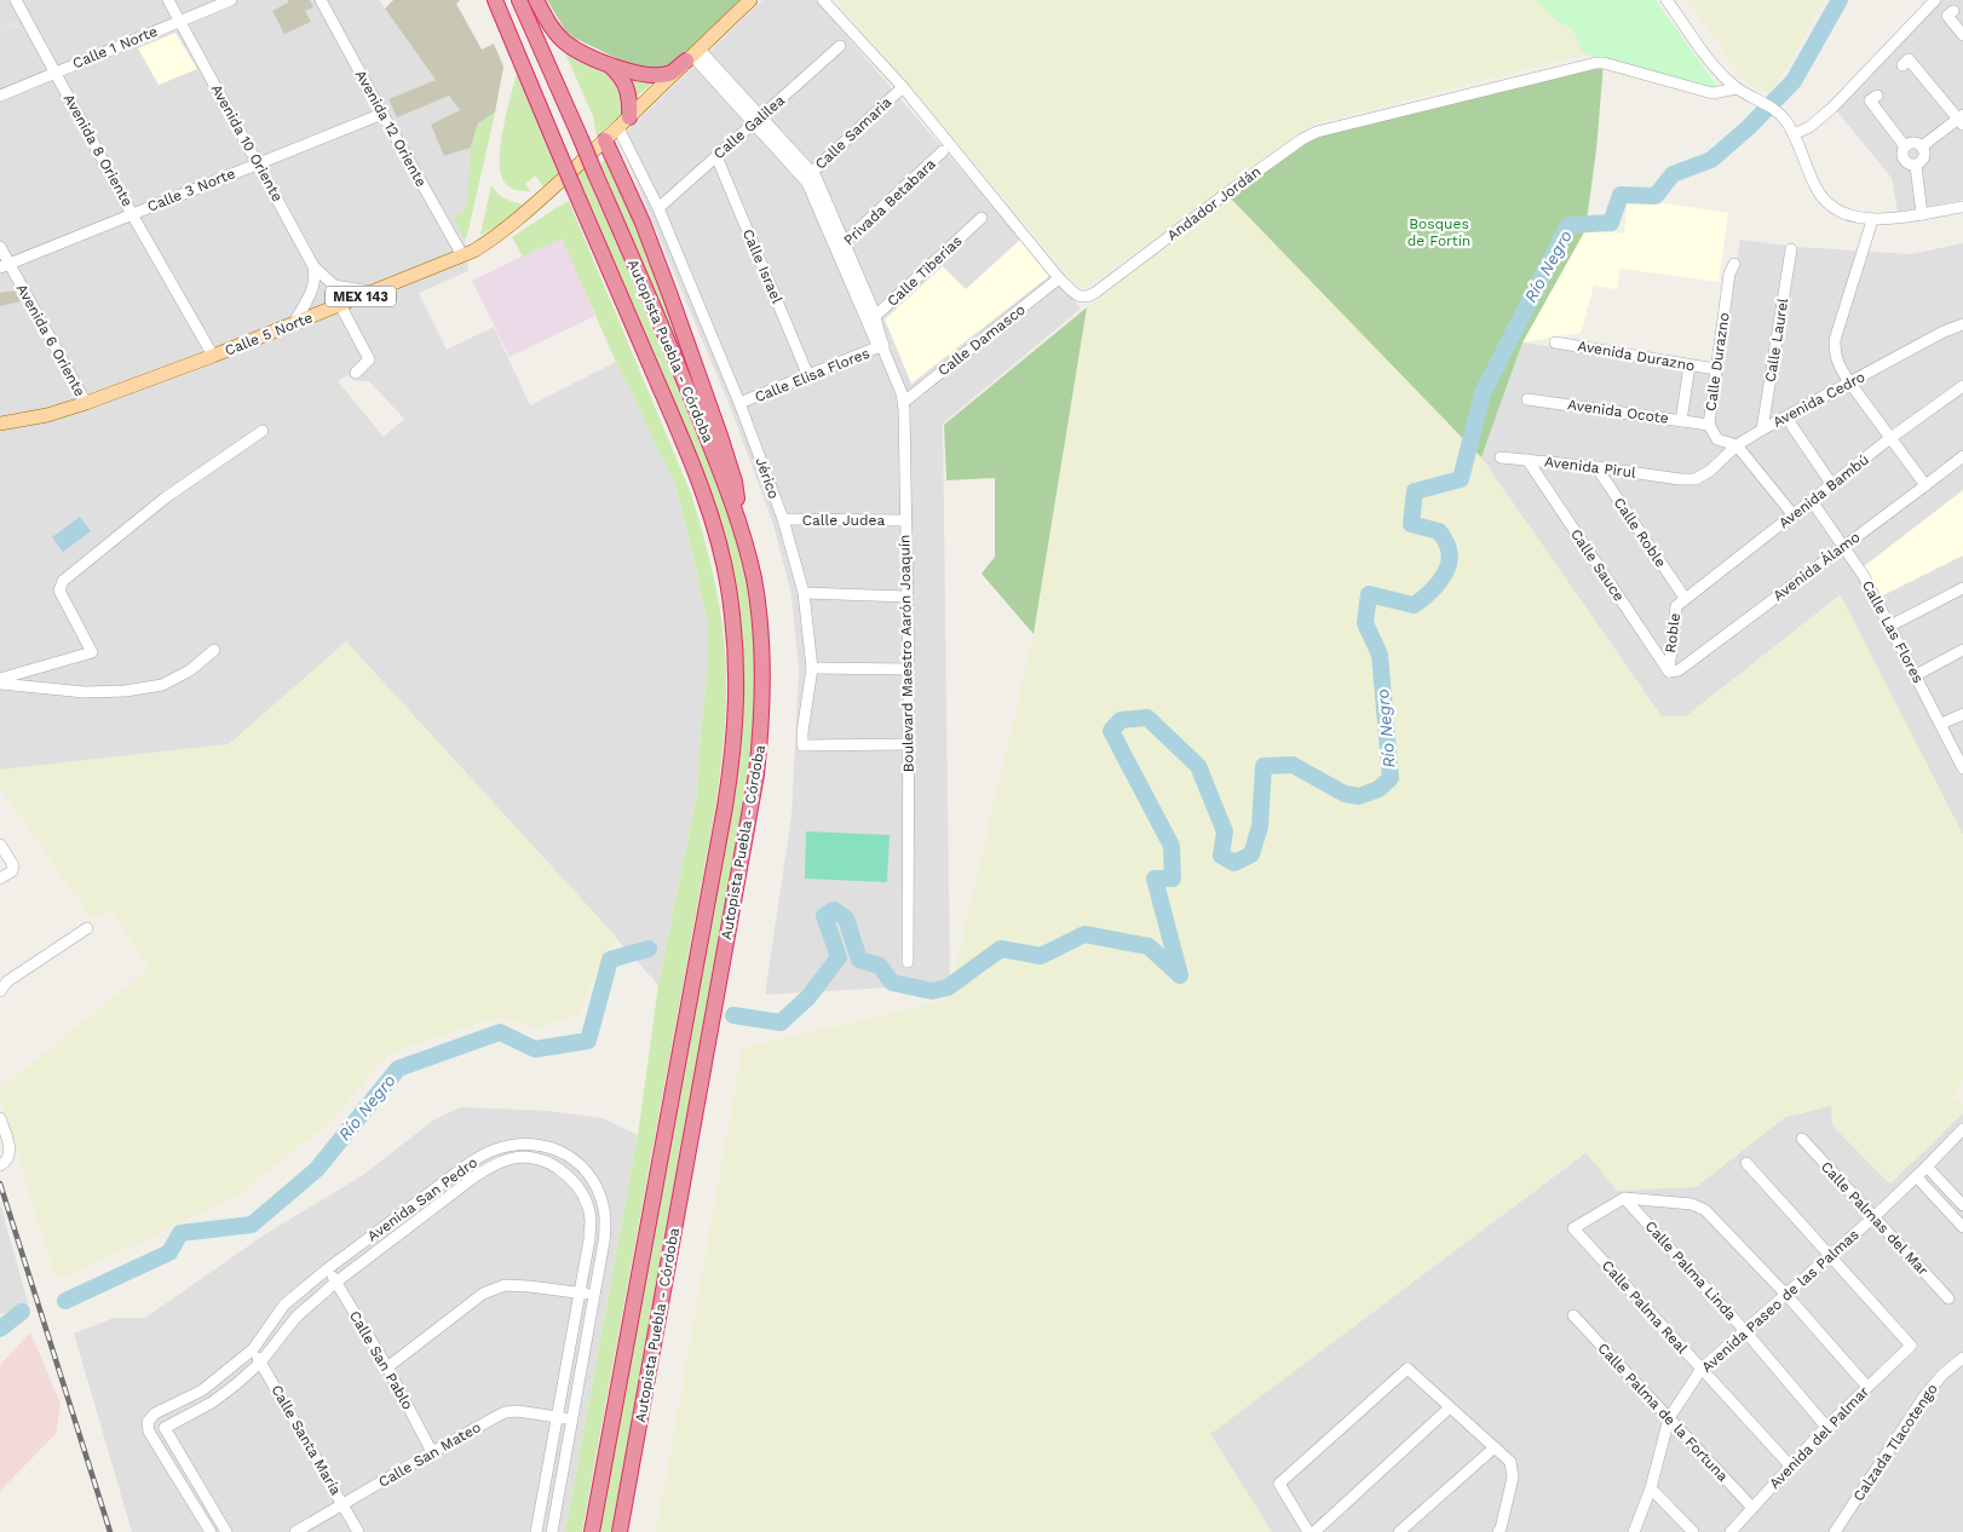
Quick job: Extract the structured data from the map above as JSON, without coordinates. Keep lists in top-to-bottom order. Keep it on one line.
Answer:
{"streets":{"highway":["Autopista Puebla - Córdoba"],"main road":["MEX 143","Calle 5 Norte"],"street":["Calle 1 Norte","Calle Galilea","Avenida 12 Oriente","Calle Samaria","Avenida 10 Oriente","Avenida 8 Oriente","Calle 3 Norte","Privada Betabara","Andador Jordán","Calle Israel","Calle Tiberias","Avenida 6 Oriente","Calle Damasco","Calle Laurel","Avenida Durazno","Calle Durazno","Calle Elisa Flores","Avenida Cedro","Avenida Ocote","Avenida Pirul","Jérico","Avenida Bambú","Calle Judea","Calle Roble","Calle Sauce","Avenida Álamo","Calle Las Flores","Roble","Boulevard Maestro Aarón Joaquín","Avenida San Pedro","Calle Palmas del Mar","Calle Palma Linda","Avenida Paseo de las Palmas","Calle Palma Real","Calle San Pablo","Calle Palma de la Fortuna","Avenida del Palmar","Calle Santa María","Calzada Tlacotengo","Calle San Mateo"]},"crossings":[["Calle 1 Norte","Avenida 10 Oriente"],["Calle 1 Norte","Avenida 8 Oriente"],["Calle Galilea","Calle Israel"],["Calle Galilea","Jérico"],["Calle Galilea","Boulevard Maestro Aarón Joaquín"],["Avenida 12 Oriente","Calle 3 Norte"],["Avenida 12 Oriente","Calle 5 Norte"],["Calle Samaria","Andador Jordán"],["Calle Samaria","Boulevard Maestro Aarón Joaquín"],["Avenida 10 Oriente","Calle 3 Norte"],["Avenida 8 Oriente","Calle 3 Norte"],["Avenida 8 Oriente","Calle 5 Norte"],["Calle 3 Norte","Avenida 6 Oriente"],["Privada Betabara","Boulevard Maestro Aarón Joaquín"],["Andador Jordán","Calle Damasco"],["Calle Israel","Calle Elisa Flores"],["Calle Tiberias","Boulevard Maestro Aarón Joaquín"],["MEX 143","Calle 5 Norte"],["MEX 143","Jérico"],["MEX 143","Boulevard Maestro Aarón Joaquín"],["Calle 5 Norte","Avenida 6 Oriente"],["Calle Damasco","Boulevard Maestro Aarón Joaquín"],["Calle Laurel","Avenida Cedro"],["Avenida Durazno","Calle Durazno"],["Calle Durazno","Avenida Cedro"],["Calle Durazno","Avenida Ocote"],["Calle Elisa Flores","Jérico"],["Calle Elisa Flores","Boulevard Maestro Aarón Joaquín"],["Avenida Cedro","Avenida Pirul"],["Avenida Pirul","Calle Roble"],["Avenida Pirul","Calle Sauce"],["Jérico","Calle Judea"],["Jérico","Boulevard Maestro Aarón Joaquín"],["Avenida Bambú","Calle Roble"],["Avenida Bambú","Calle Las Flores"],["Avenida Bambú","Roble"],["Calle Judea","Boulevard Maestro Aarón Joaquín"],["Calle Roble","Roble"],["Calle Sauce","Avenida Álamo"],["Calle Sauce","Roble"],["Avenida Álamo","Calle Las Flores"],["Avenida Álamo","Roble"],["Avenida San Pedro","Calle San Pablo"],["Avenida San Pedro","Calle Santa María"],["Avenida San Pedro","Calle San Mateo"],["Calle Palmas del Mar","Avenida Paseo de las Palmas"],["Calle Palma Linda","Avenida Paseo de las Palmas"],["Calle Palma Linda","Calle Palma Real"],["Calle Palma Linda","Avenida del Palmar"],["Avenida Paseo de las Palmas","Calle Palma Real"],["Avenida Paseo de las Palmas","Calle Palma de la Fortuna"],["Avenida Paseo de las Palmas","Avenida del Palmar"],["Calle Palma Real","Avenida del Palmar"],["Calle San Pablo","Calle San Mateo"],["Calle Palma de la Fortuna","Avenida del Palmar"],["Calle Santa María","Calle San Mateo"]],"water":["Río Negro"],"parks":["Bosques de Fortín"]}
